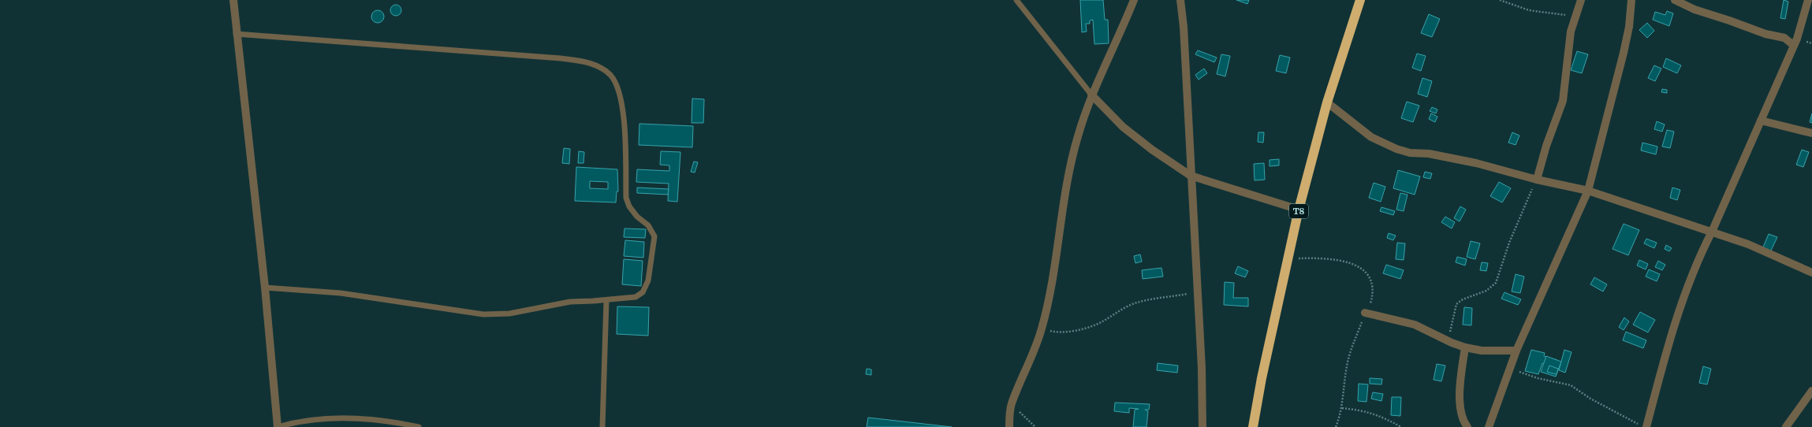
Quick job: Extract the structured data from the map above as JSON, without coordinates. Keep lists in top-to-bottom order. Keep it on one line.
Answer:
{"streets":{"highway":["T8"]}}
